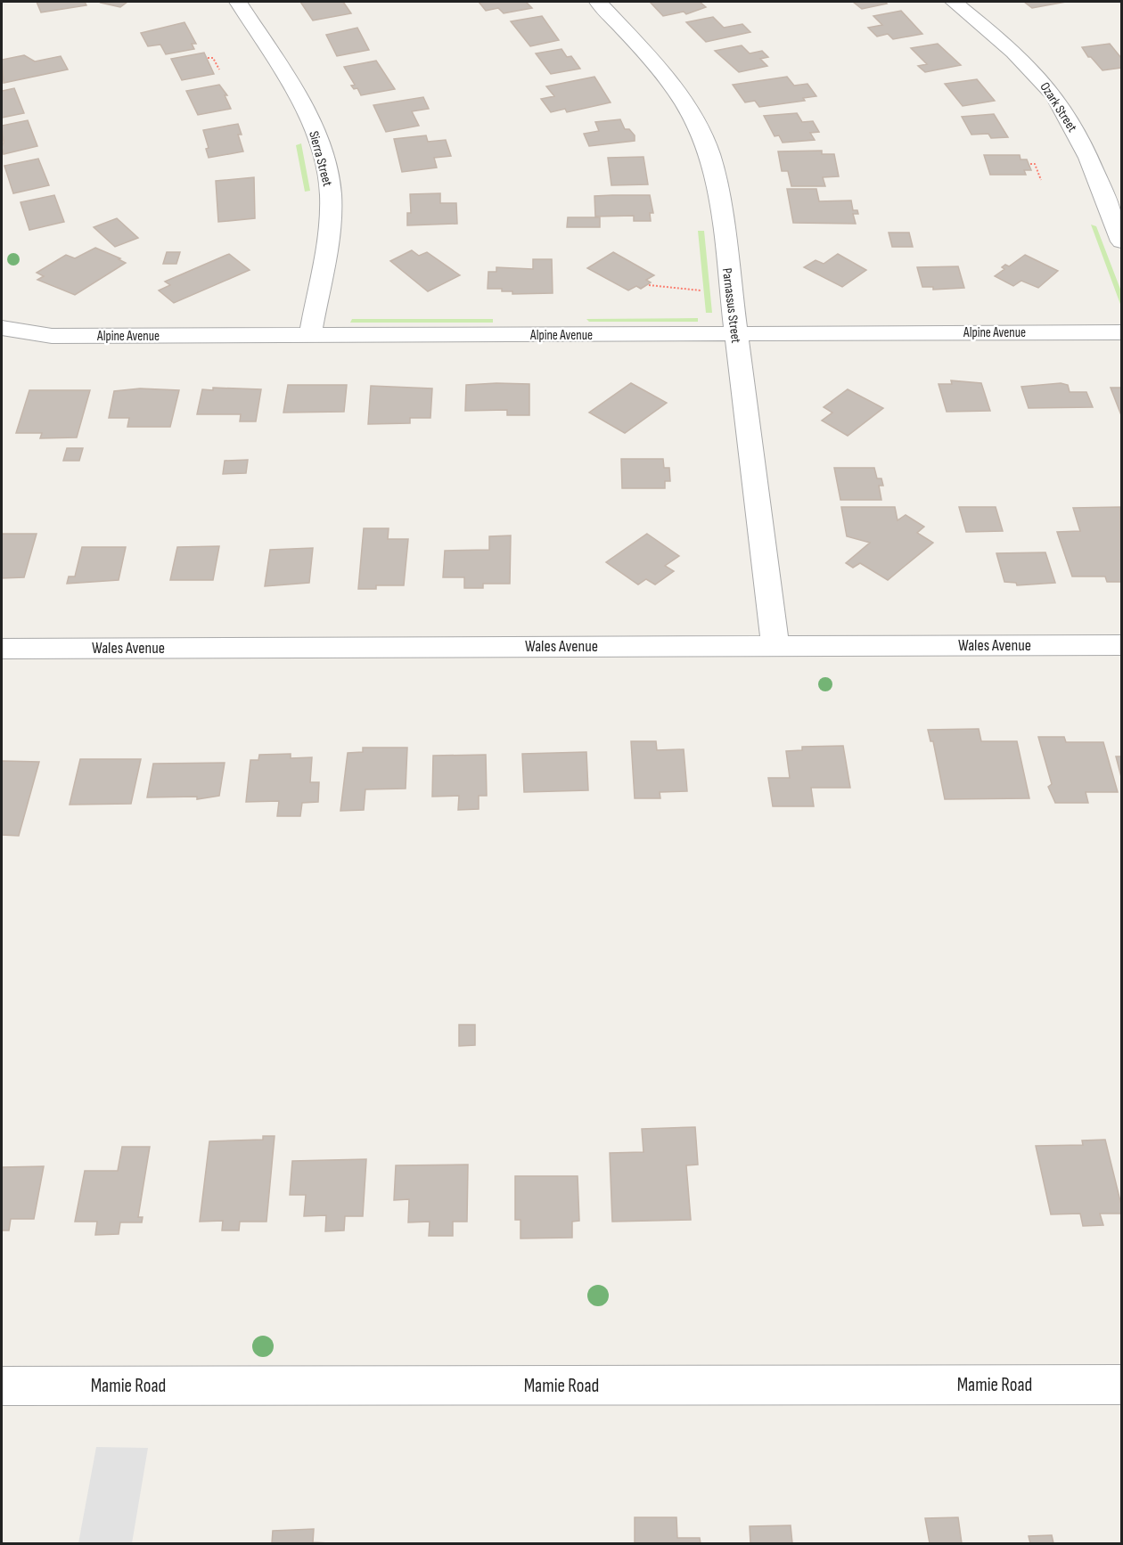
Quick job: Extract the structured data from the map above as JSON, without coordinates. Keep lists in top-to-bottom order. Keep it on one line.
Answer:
{"streets":{"street":["Ozark Street","Sierra Street","Parnassus Street","Alpine Avenue","Wales Avenue","Mamie Road"]},"crossings":[["Sierra Street","Alpine Avenue"],["Parnassus Street","Alpine Avenue"],["Parnassus Street","Wales Avenue"]]}
